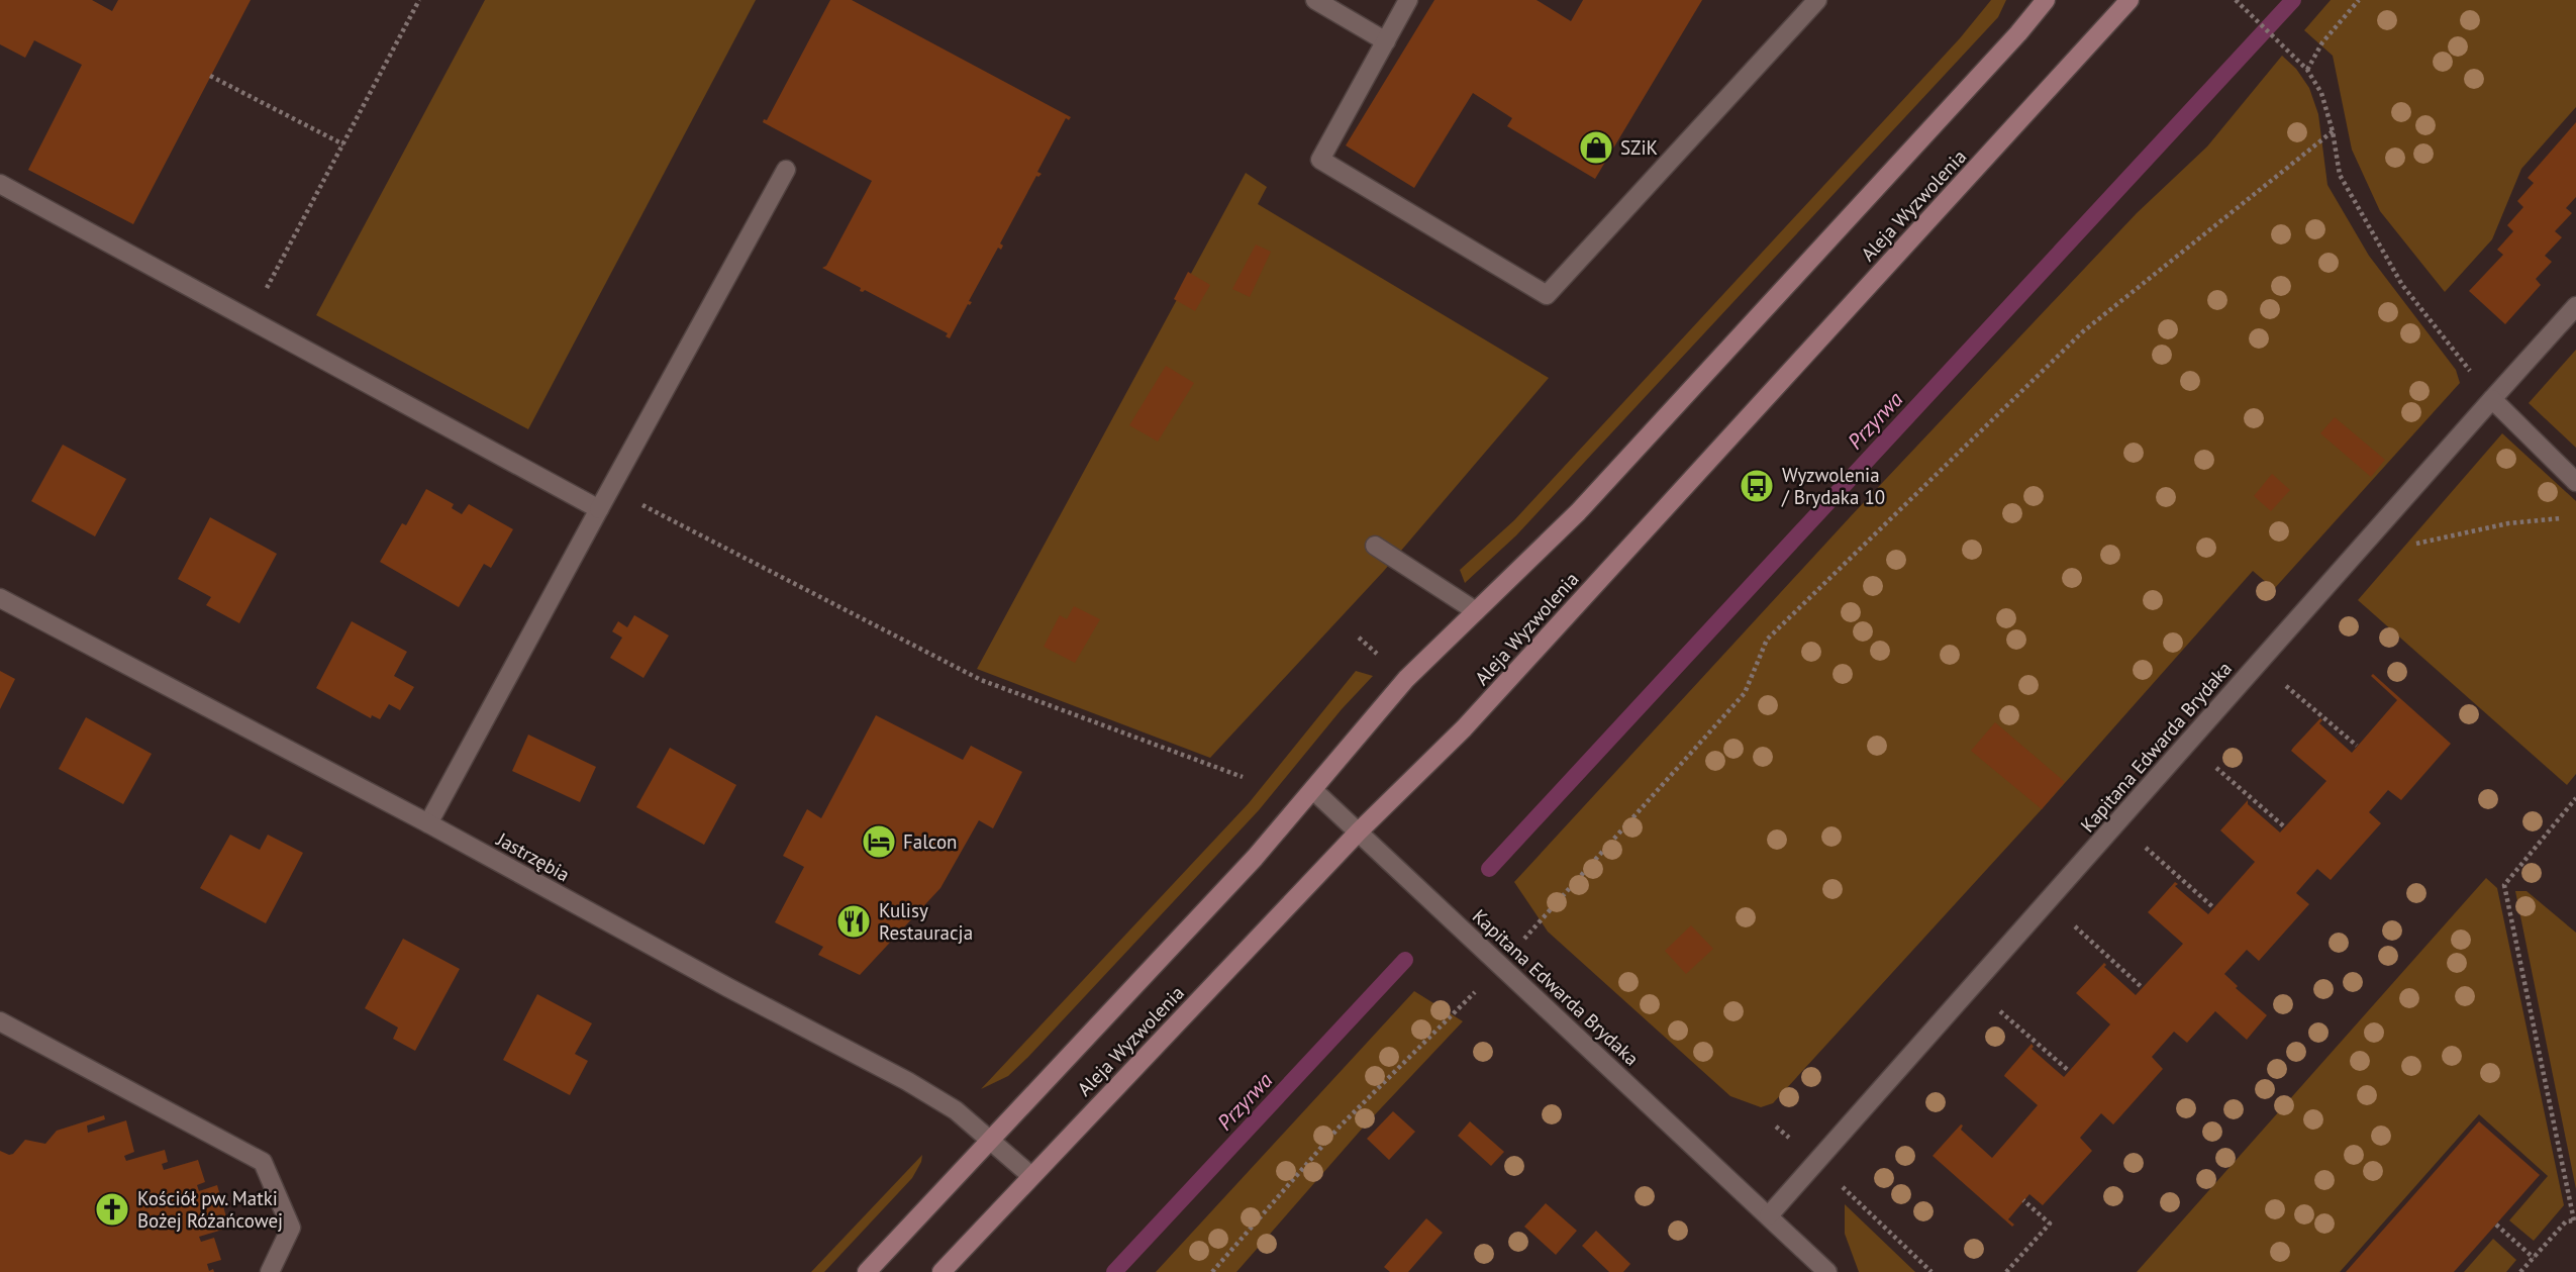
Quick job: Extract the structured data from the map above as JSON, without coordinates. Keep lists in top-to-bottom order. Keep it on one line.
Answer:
{"streets":{"main road":["Aleja Wyzwolenia"],"street":["Kapitana Edwarda Brydaka","Jastrzębia"]},"crossings":[["Aleja Wyzwolenia","Kapitana Edwarda Brydaka"],["Aleja Wyzwolenia","Jastrzębia"]],"water":["Przyrwa"],"places":{"shop":["SZiK"],"bus stop":["Wyzwolenia / Brydaka 10"],"hotel":["Falcon"],"restaurant":["Kulisy Restauracja"],"church":["Kościół pw. Matki Bożej Różańcowej"]}}
